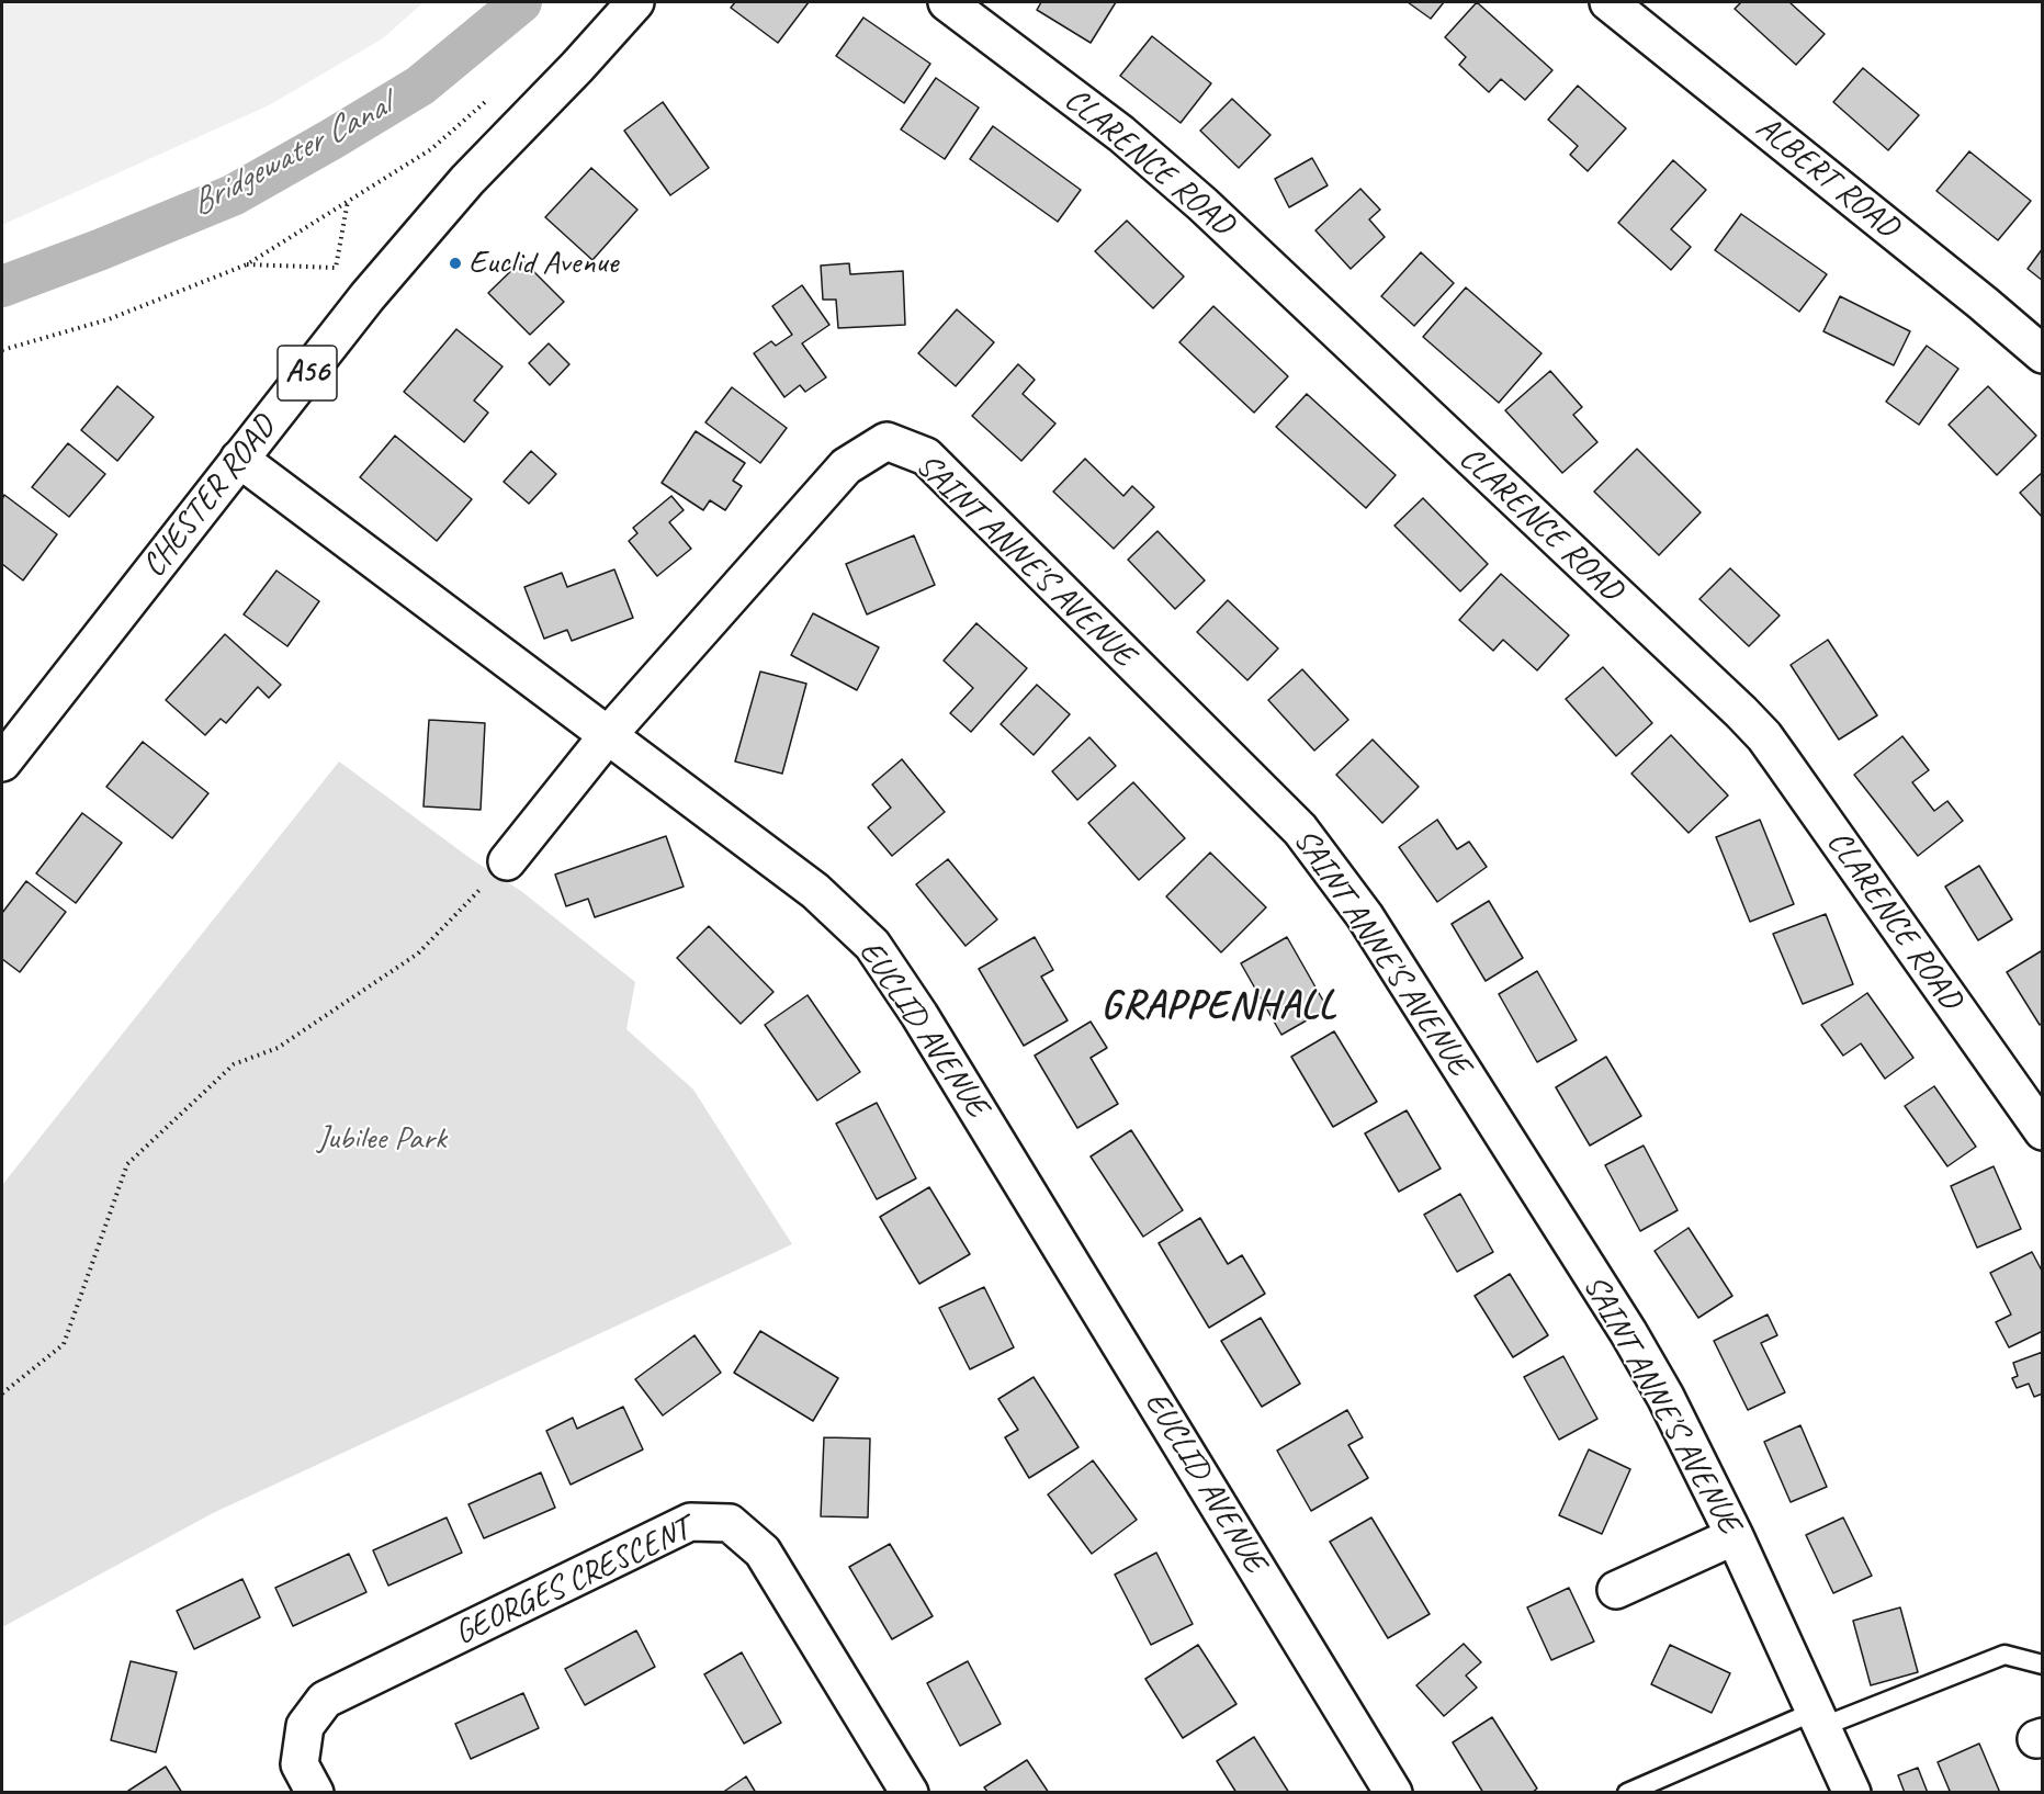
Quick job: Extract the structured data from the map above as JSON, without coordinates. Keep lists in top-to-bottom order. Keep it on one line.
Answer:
{"streets":{"street":["CLARENCE ROAD","ALBERT ROAD","A56","CHESTER ROAD","SAINT ANNE'S AVENUE","EUCLID AVENUE","GEORGES CRESCENT"]},"crossings":[["CHESTER ROAD","EUCLID AVENUE"],["SAINT ANNE'S AVENUE","EUCLID AVENUE"]],"districts":["GRAPPENHALL"],"water":["Bridgewater Canal"],"parks":["Jubilee Park"],"places":["Euclid Avenue"]}
